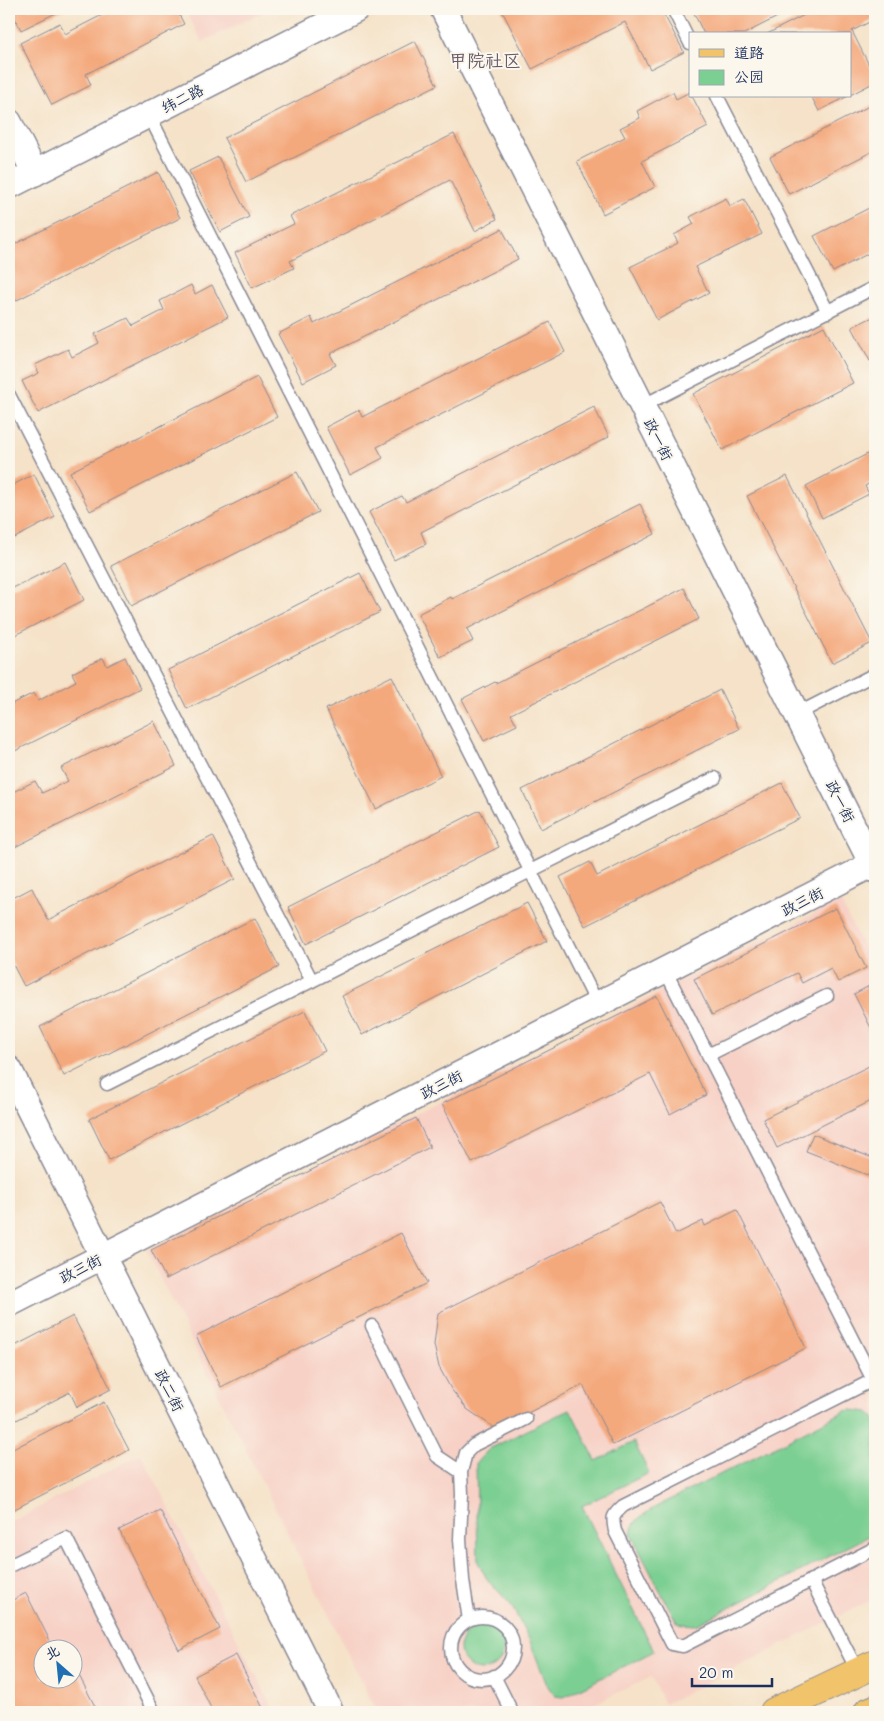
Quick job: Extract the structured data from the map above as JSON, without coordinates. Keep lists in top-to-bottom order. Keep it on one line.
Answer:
{"streets":{"street":["纬二路","政一街","政三街","政二街"]},"crossings":[["政一街","政三街"],["政三街","政二街"]],"districts":["甲院社区"],"legend":["道路","公园"],"scale_bar":"20 m","north":"top left"}
